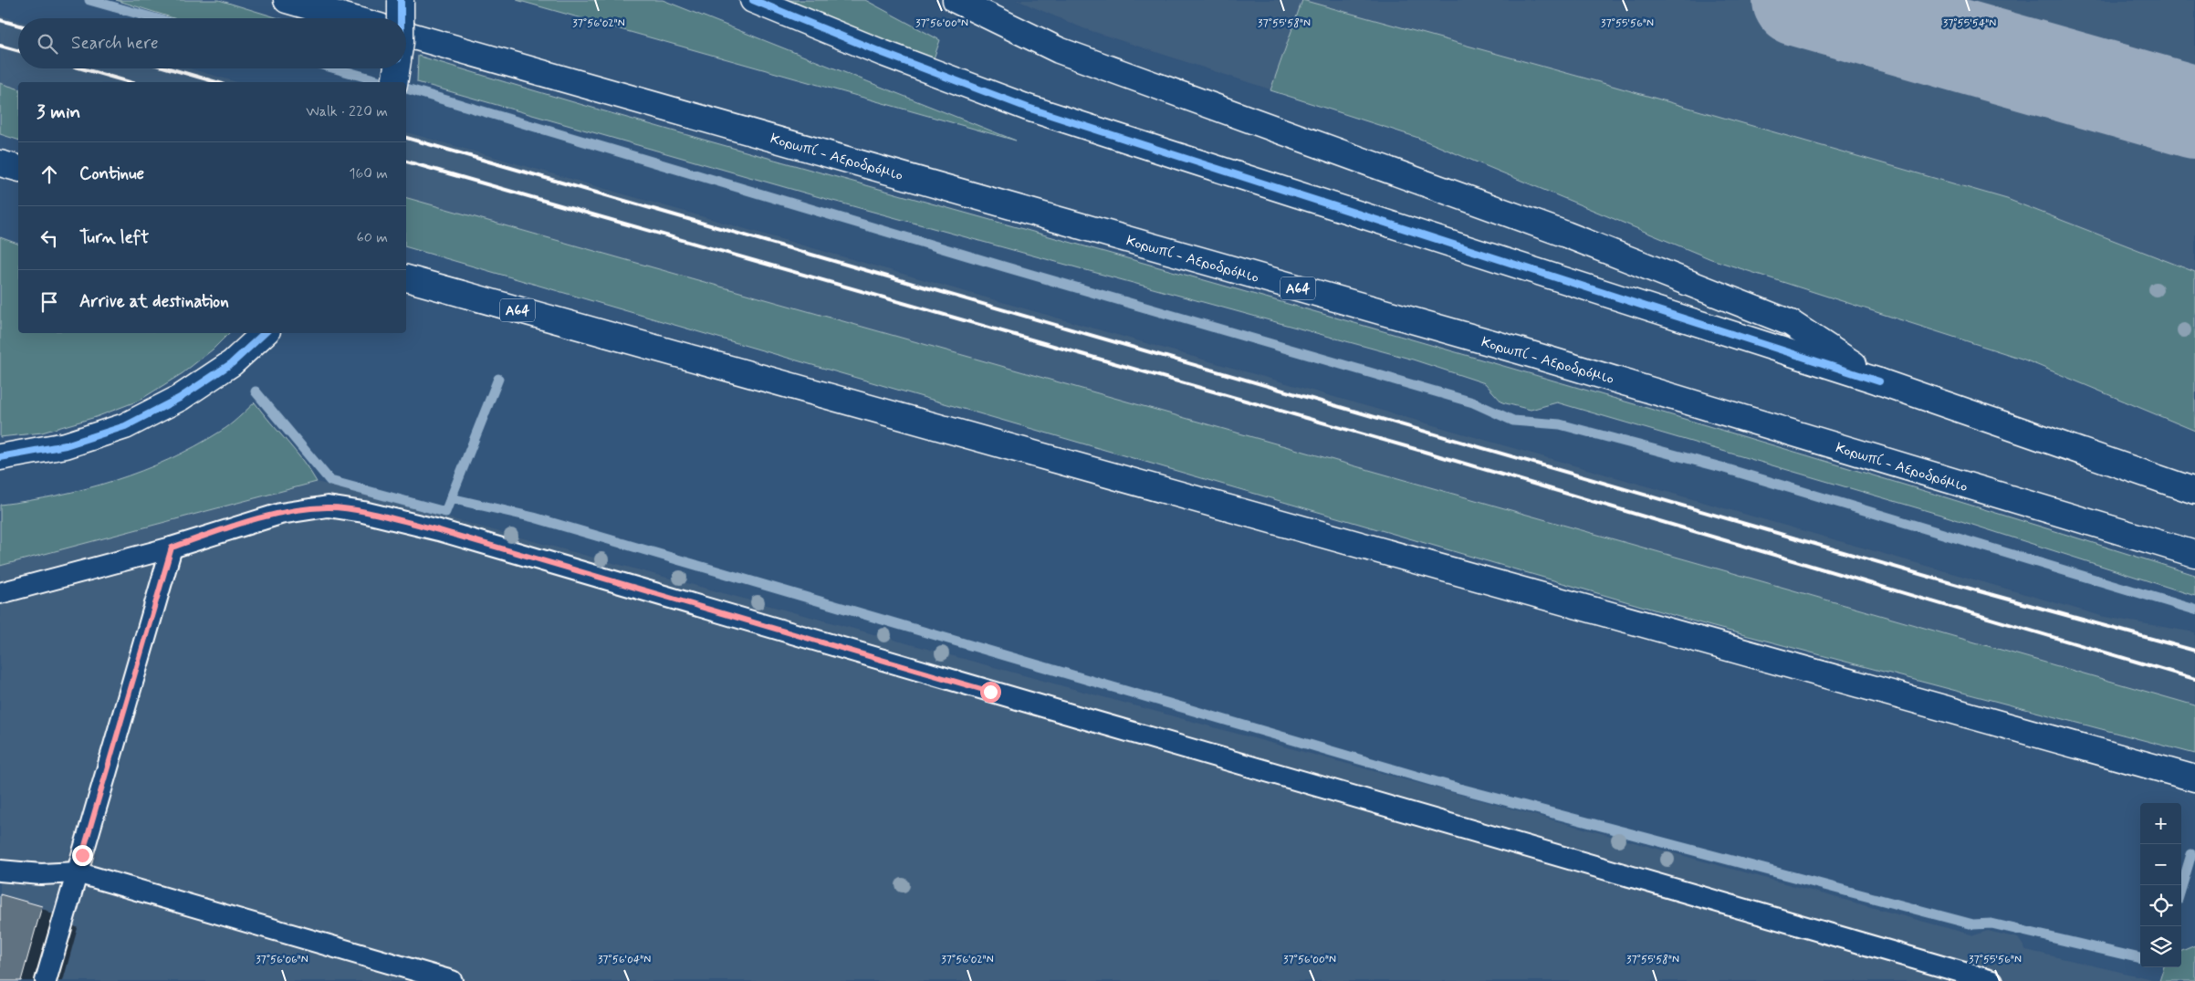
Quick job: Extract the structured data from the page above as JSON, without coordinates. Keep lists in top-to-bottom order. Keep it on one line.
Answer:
{"streets":{"main road":["Κορωπί - Αεροδρόμιο","Α64"]},"page":{"search":"Search here","heading":["3 min","Walk · 220 m"],"list":[["Continue","160 m"],["Turn left","60 m"],"Arrive at destination"],"map_buttons":["+","−"]},"coordinates":["37°56'02\"N","37°56'00\"N","37°55'58\"N","37°55'56\"N","37°55'54\"N","37°56'06\"N","37°56'04\"N"]}
